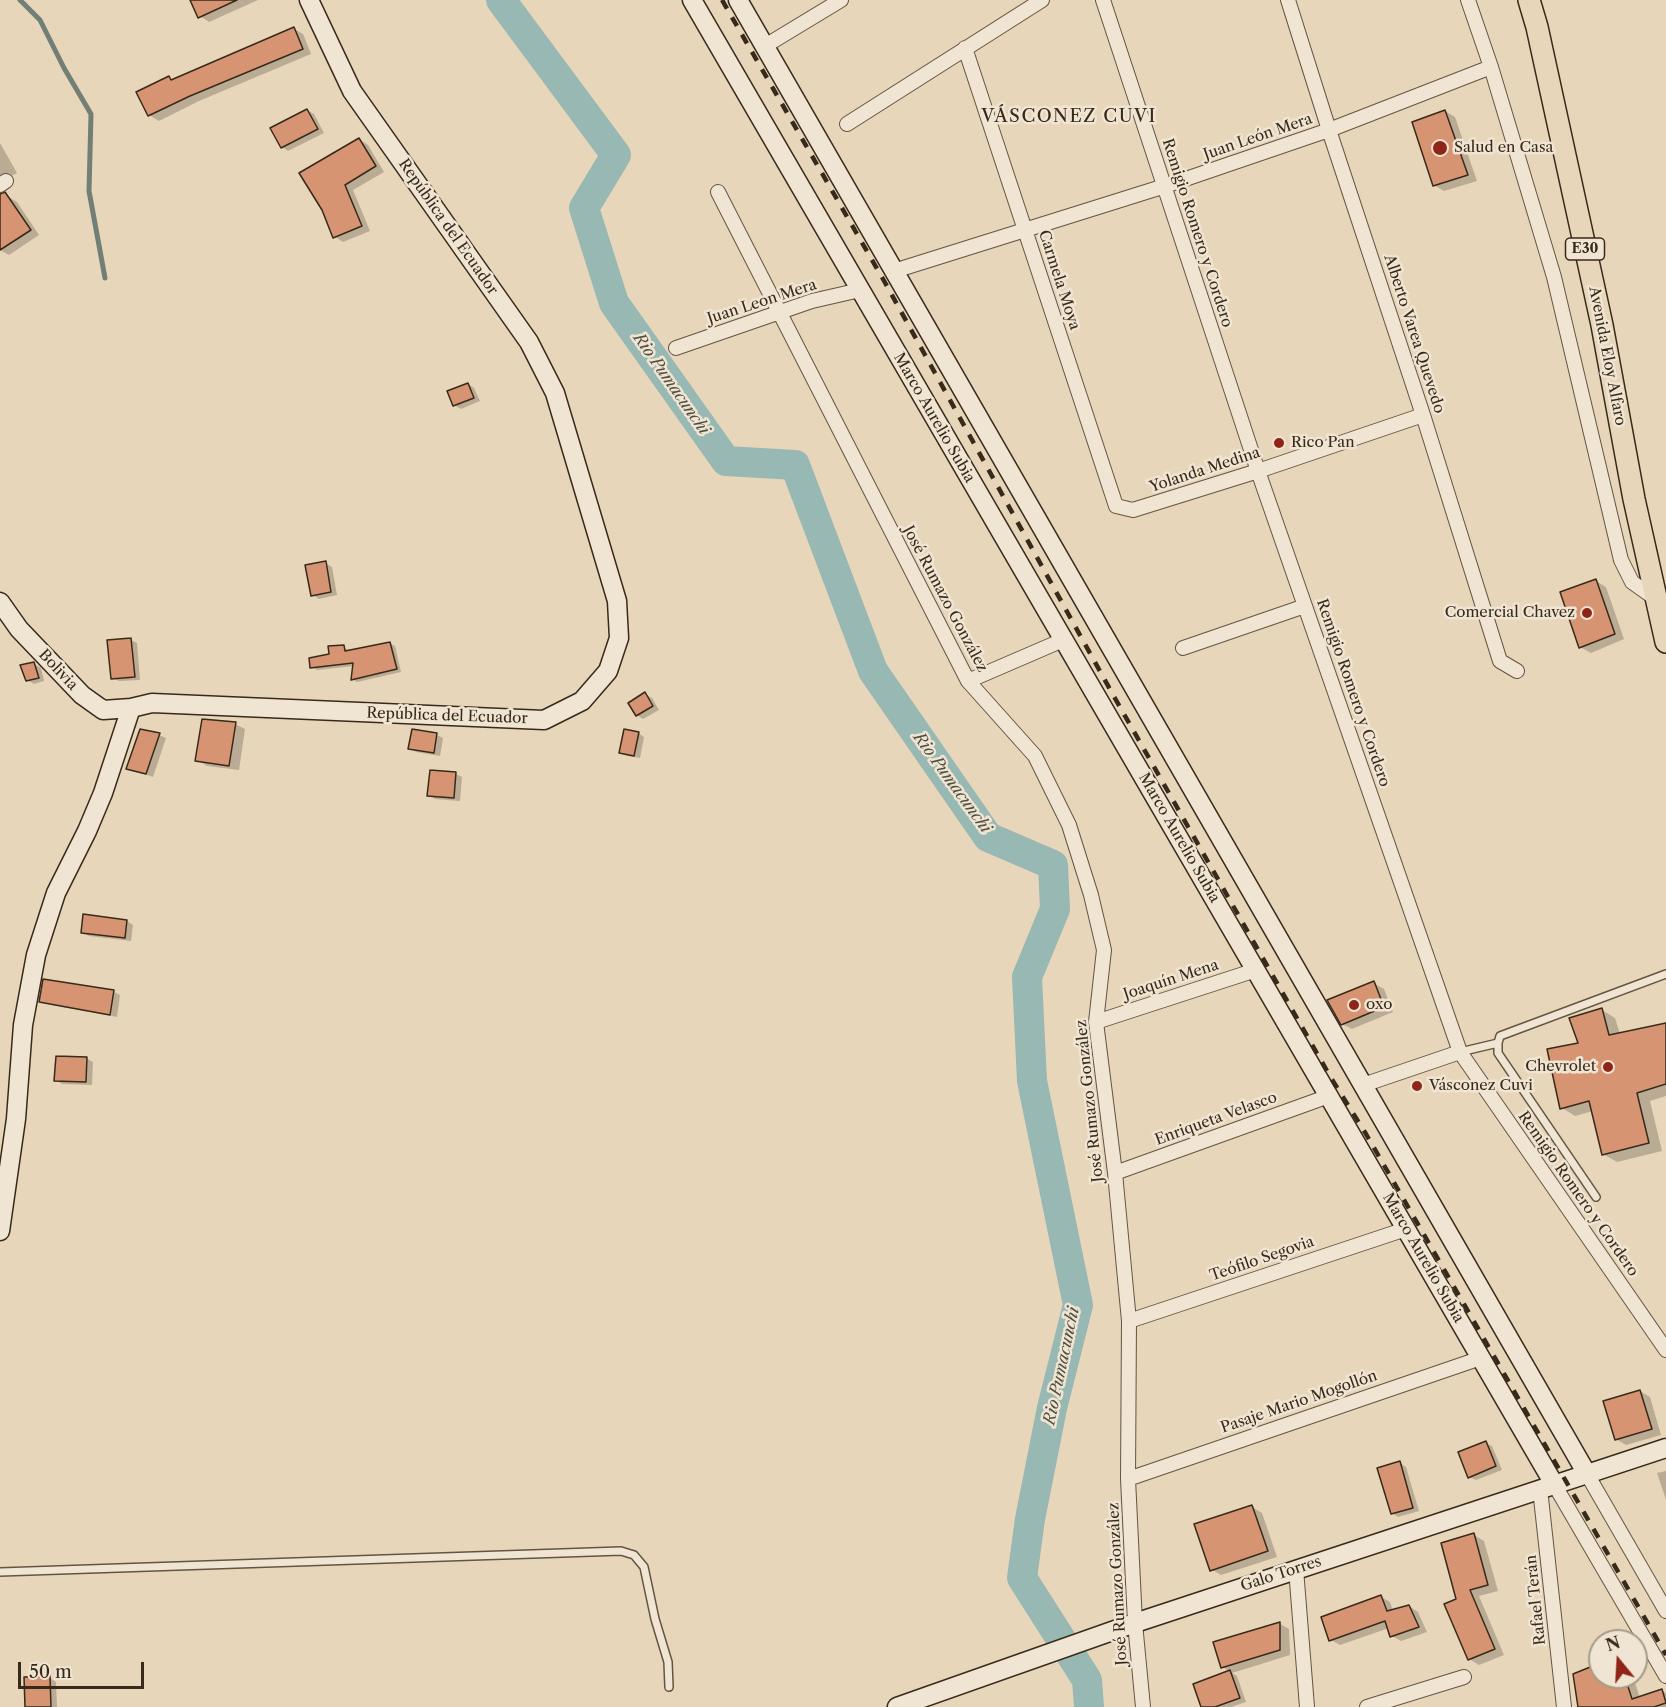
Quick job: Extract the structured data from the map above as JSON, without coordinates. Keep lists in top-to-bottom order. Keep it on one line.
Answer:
{"streets":{"main road":["República del Ecuador","E30","Avenida Eloy Alfaro","Marco Aurelio Subia","Bolivia","Galo Torres"],"street":["Juan León Mera","Remigio Romero y Cordero","Carmela Moya","Juan Leon Mera","Alberto Varea Quevedo","Yolanda Medina","José Rumazo González","Joaquín Mena","Enriqueta Velasco","Teófilo Segovia","Pasaje Mario Mogollón","Rafael Terán"]},"crossings":[["Juan León Mera","Remigio Romero y Cordero"],["Juan León Mera","Carmela Moya"],["Juan León Mera","Alberto Varea Quevedo"],["República del Ecuador","Bolivia"],["Remigio Romero y Cordero","Yolanda Medina"],["Carmela Moya","Yolanda Medina"],["Juan Leon Mera","Marco Aurelio Subia"],["Juan Leon Mera","José Rumazo González"],["Alberto Varea Quevedo","Yolanda Medina"],["Marco Aurelio Subia","Joaquín Mena"],["Marco Aurelio Subia","Enriqueta Velasco"],["Marco Aurelio Subia","Teófilo Segovia"],["Marco Aurelio Subia","Pasaje Mario Mogollón"],["Marco Aurelio Subia","Galo Torres"],["Marco Aurelio Subia","Rafael Terán"],["José Rumazo González","Joaquín Mena"],["José Rumazo González","Enriqueta Velasco"],["José Rumazo González","Teófilo Segovia"],["José Rumazo González","Pasaje Mario Mogollón"],["José Rumazo González","Galo Torres"],["Galo Torres","Rafael Terán"]],"districts":["VÁSCONEZ CUVI"],"water":["Rio Pumacunchi"],"places":["Salud en Casa","Rico Pan","Comercial Chavez","oxo","Chevrolet","Vásconez Cuvi"],"scale_bar":"50 m","north":"top"}
